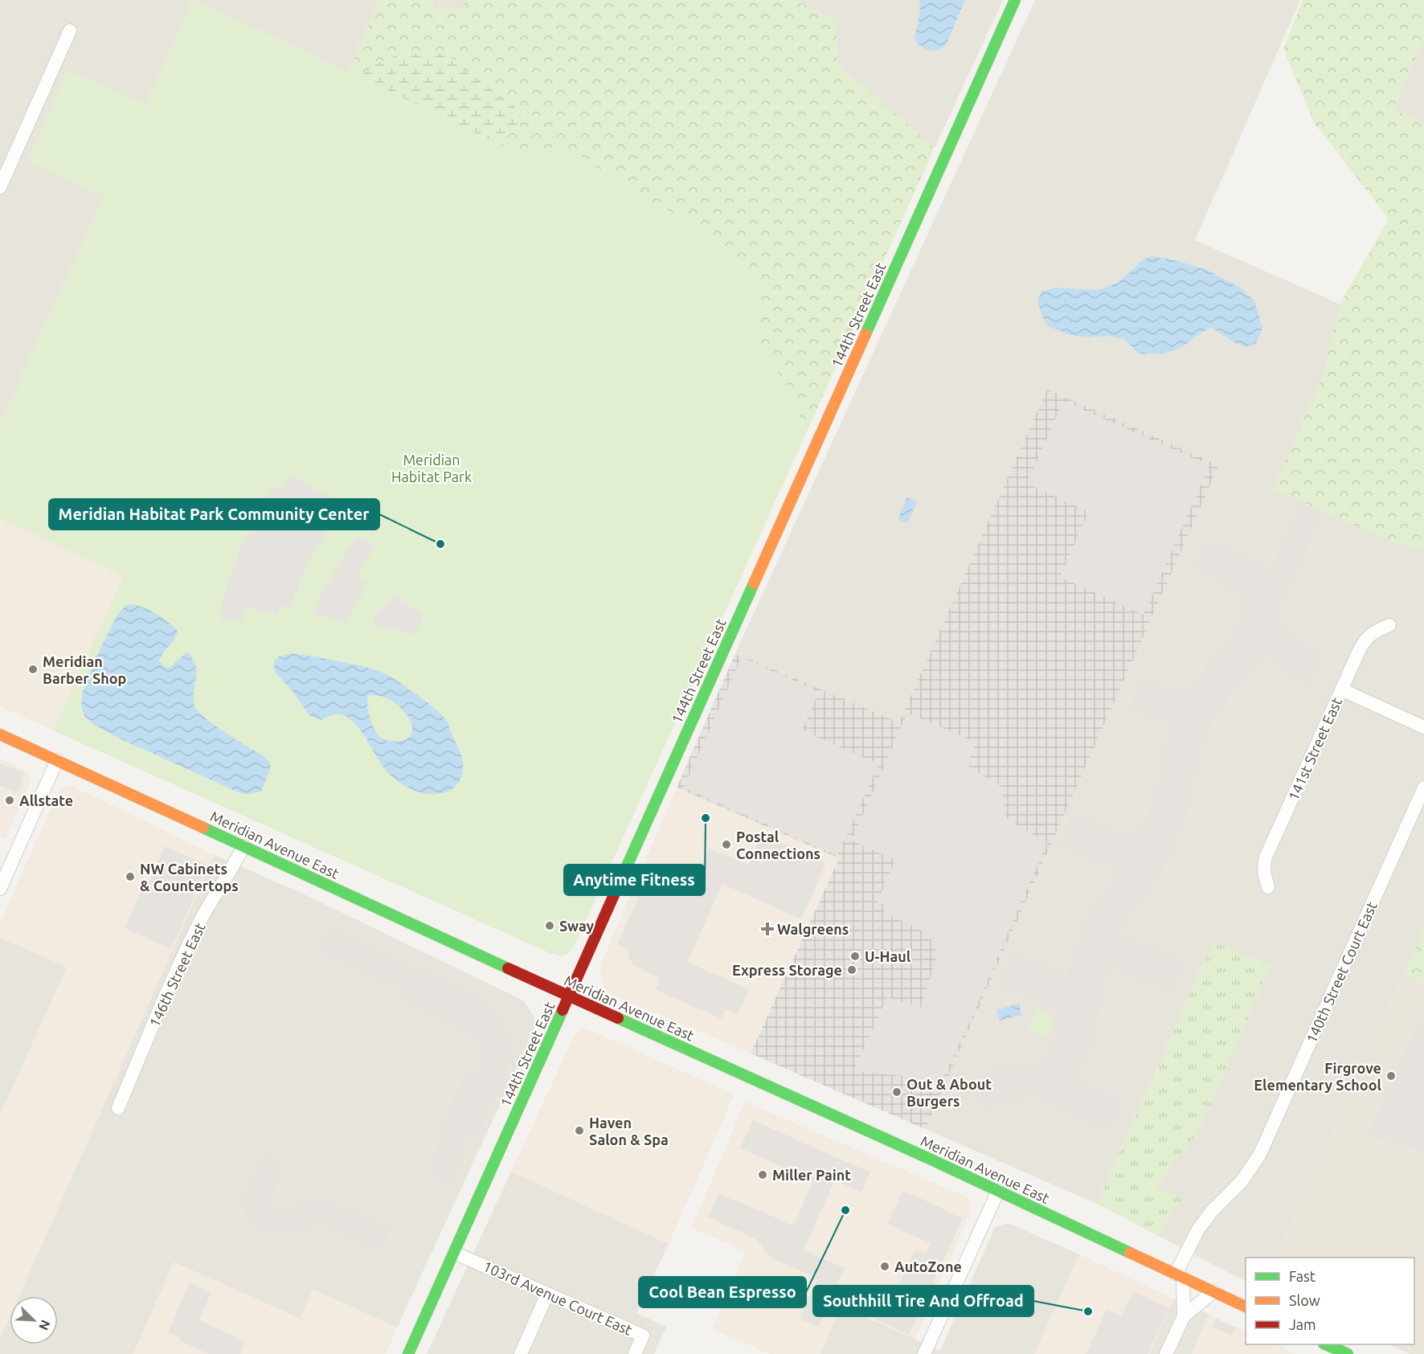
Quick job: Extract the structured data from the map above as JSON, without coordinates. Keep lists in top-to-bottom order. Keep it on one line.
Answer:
{"streets":{"street":["144th Street East","141st Street East","Meridian Avenue East","140th Street Court East","146th Street East","103rd Avenue Court East"]},"crossings":[["144th Street East","Meridian Avenue East"],["144th Street East","103rd Avenue Court East"],["Meridian Avenue East","140th Street Court East"],["Meridian Avenue East","146th Street East"]],"parks":["Meridian Habitat Park"],"places":{"other":["Meridian Habitat Park Community Center","Meridian Barber Shop","Allstate","Anytime Fitness","Postal Connections","NW Cabinets & Countertops","Sway","U-Haul","Express Storage","Firgrove Elementary School","Out & About Burgers","Haven Salon & Spa","Miller Paint","Cool Bean Espresso","AutoZone","Southhill Tire And Offroad"],"health":["Walgreens"]},"legend":["Fast","Slow","Jam"],"north":"bottom right"}
